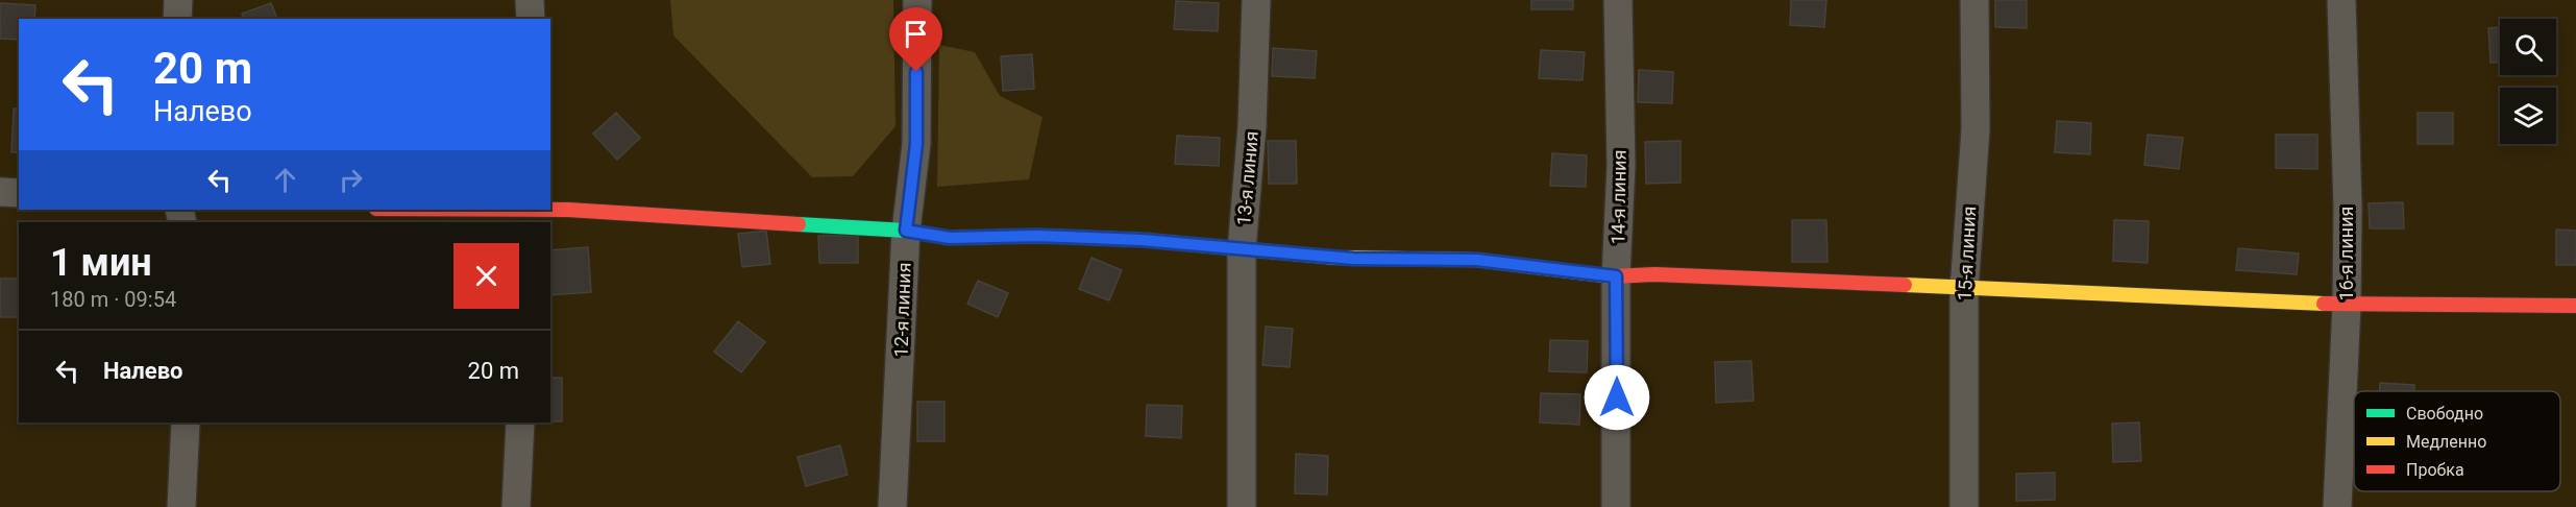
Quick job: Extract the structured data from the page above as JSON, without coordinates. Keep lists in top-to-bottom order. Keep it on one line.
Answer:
{"streets":{"street":["13-я линия","14-я линия","15-я линия","16-я линия","12-я линия"]},"legend":["Свободно","Медленно","Пробка"],"page":{"turn":["20 m","Налево"],"heading":["1 мин","180 m · 09:54"],"list":[{"name":"Налево","value":"20 m"}]}}
